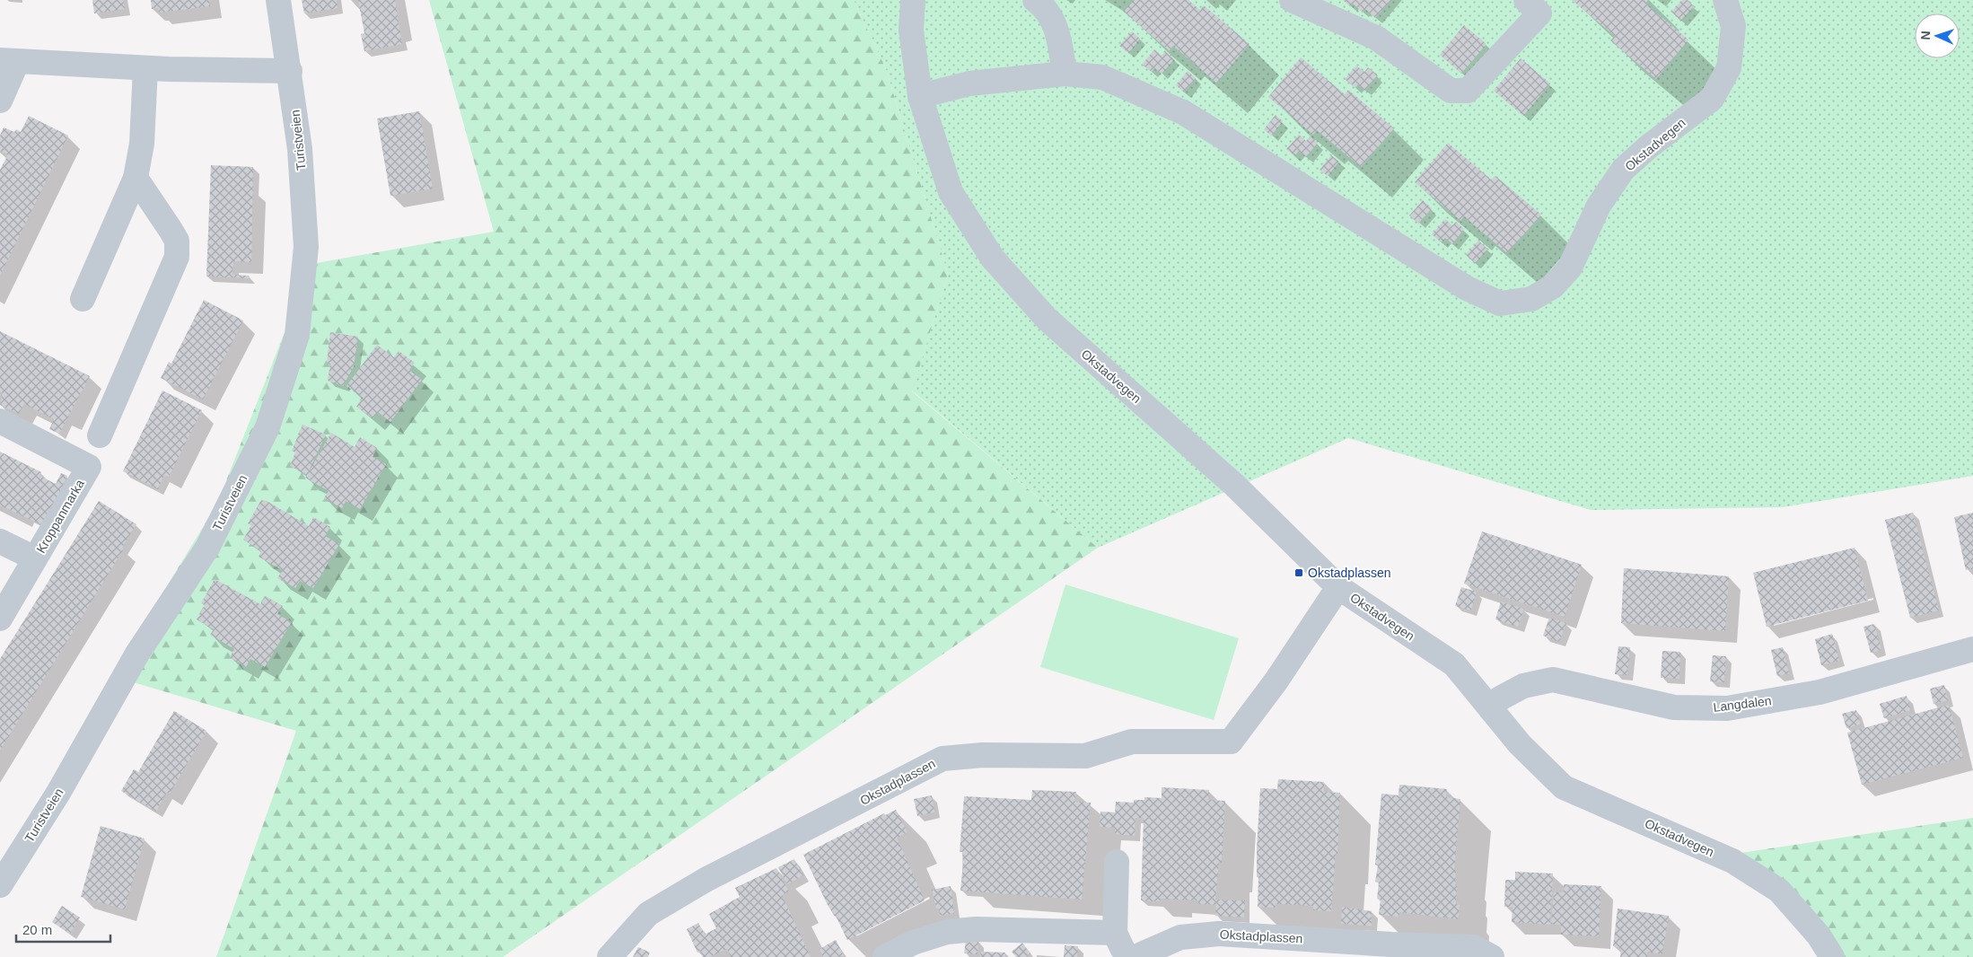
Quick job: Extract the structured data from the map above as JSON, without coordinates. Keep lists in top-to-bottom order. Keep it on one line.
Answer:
{"streets":{"street":["Turistveien","Okstadvegen","Kroppanmarka","Langdalen","Okstadplassen"]},"crossings":[["Okstadvegen","Langdalen"],["Okstadvegen","Okstadplassen"]],"places":{"transit":["Okstadplassen"]},"scale_bar":"20 m","north":"left"}
